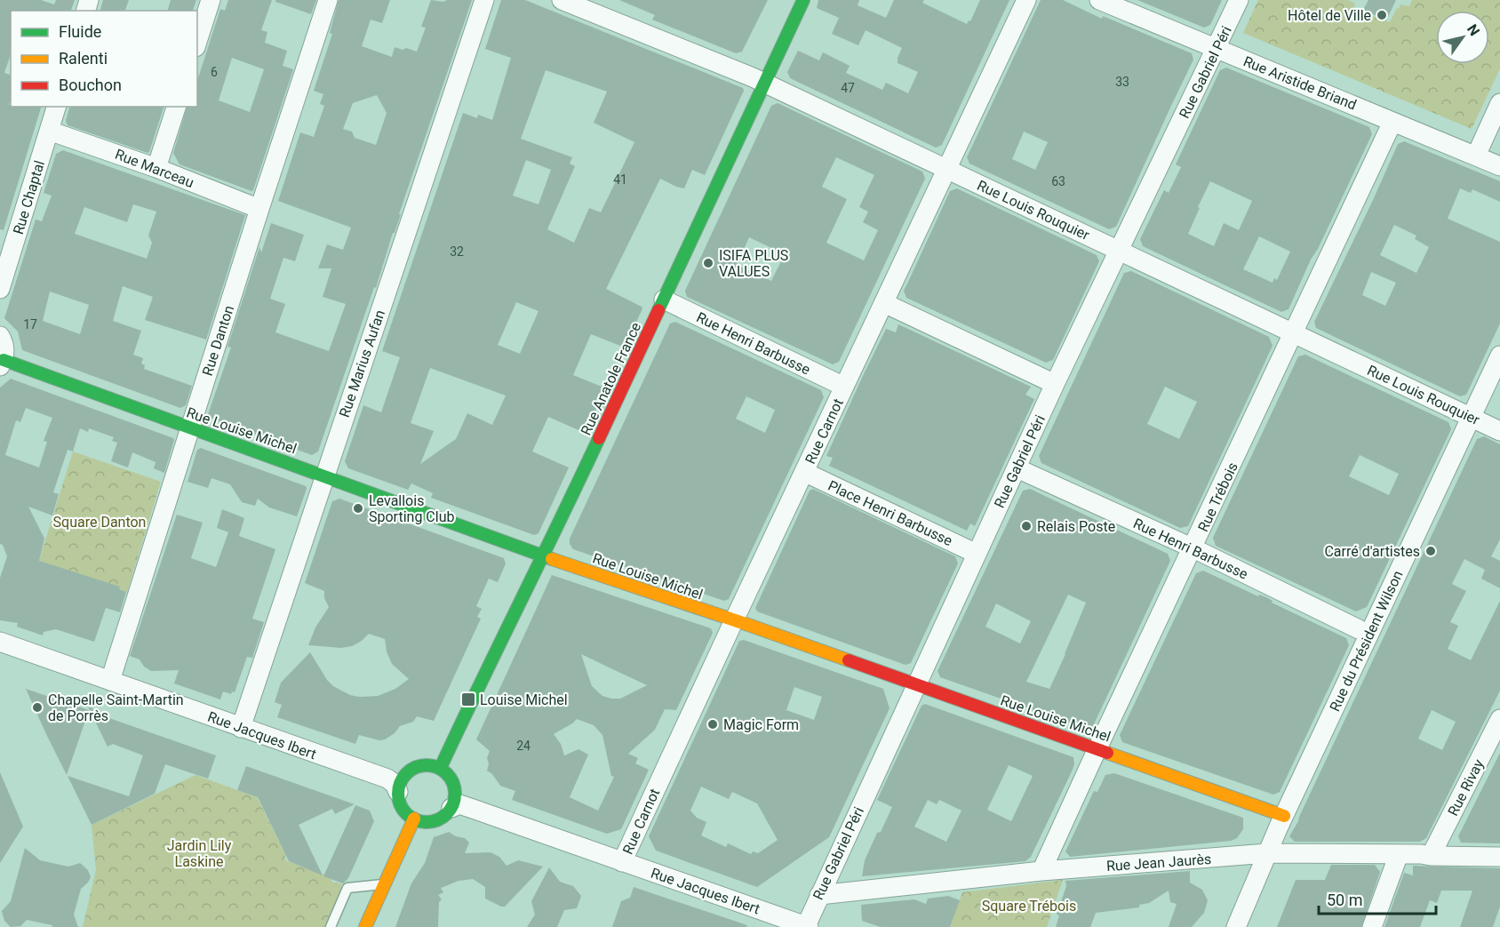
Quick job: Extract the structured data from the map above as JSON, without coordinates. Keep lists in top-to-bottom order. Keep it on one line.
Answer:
{"streets":{"street":["Rue Gabriel Péri","Rue Aristide Briand","Rue Marceau","Rue Chaptal","Rue Louis Rouquier","Rue Danton","Rue Henri Barbusse","Rue Marius Aufan","Rue Anatole France","Rue Louise Michel","Rue Carnot","Rue Trébois","Place Henri Barbusse","Rue du Président Wilson","Rue Jacques Ibert","Rue Rivay","Rue Jean Jaurès"]},"crossings":[["Rue Gabriel Péri","Rue Aristide Briand"],["Rue Gabriel Péri","Rue Louis Rouquier"],["Rue Gabriel Péri","Rue Louise Michel"],["Rue Gabriel Péri","Place Henri Barbusse"],["Rue Gabriel Péri","Rue Jacques Ibert"],["Rue Gabriel Péri","Rue Jean Jaurès"],["Rue Aristide Briand","Rue Trébois"],["Rue Marceau","Rue Chaptal"],["Rue Marceau","Rue Danton"],["Rue Louis Rouquier","Rue Anatole France"],["Rue Louis Rouquier","Rue Carnot"],["Rue Louis Rouquier","Rue Trébois"],["Rue Louis Rouquier","Rue du Président Wilson"],["Rue Danton","Rue Louise Michel"],["Rue Danton","Rue Jacques Ibert"],["Rue Henri Barbusse","Rue Anatole France"],["Rue Henri Barbusse","Rue Carnot"],["Rue Henri Barbusse","Rue Trébois"],["Rue Marius Aufan","Rue Louise Michel"],["Rue Marius Aufan","Rue Jacques Ibert"],["Rue Anatole France","Rue Louise Michel"],["Rue Anatole France","Rue Jacques Ibert"],["Rue Louise Michel","Rue Carnot"],["Rue Louise Michel","Rue Trébois"],["Rue Louise Michel","Rue du Président Wilson"],["Rue Carnot","Place Henri Barbusse"],["Rue Carnot","Rue Jacques Ibert"],["Rue Trébois","Rue Jean Jaurès"],["Rue du Président Wilson","Rue Jean Jaurès"],["Rue Rivay","Rue Jean Jaurès"]],"parks":["Square Danton","Jardin Lily Laskine","Square Trébois"],"places":{"other":["Hôtel de Ville","ISIFA PLUS VALUES","Levallois Sporting Club","Relais Poste","Carré d'artistes","Chapelle Saint-Martin de Porrès","Magic Form"],"transit":["Louise Michel"]},"house_numbers":["6","33","47","41","63","32","17","24"],"legend":["Fluide","Ralenti","Bouchon"],"scale_bar":"50 m","north":"top right"}
